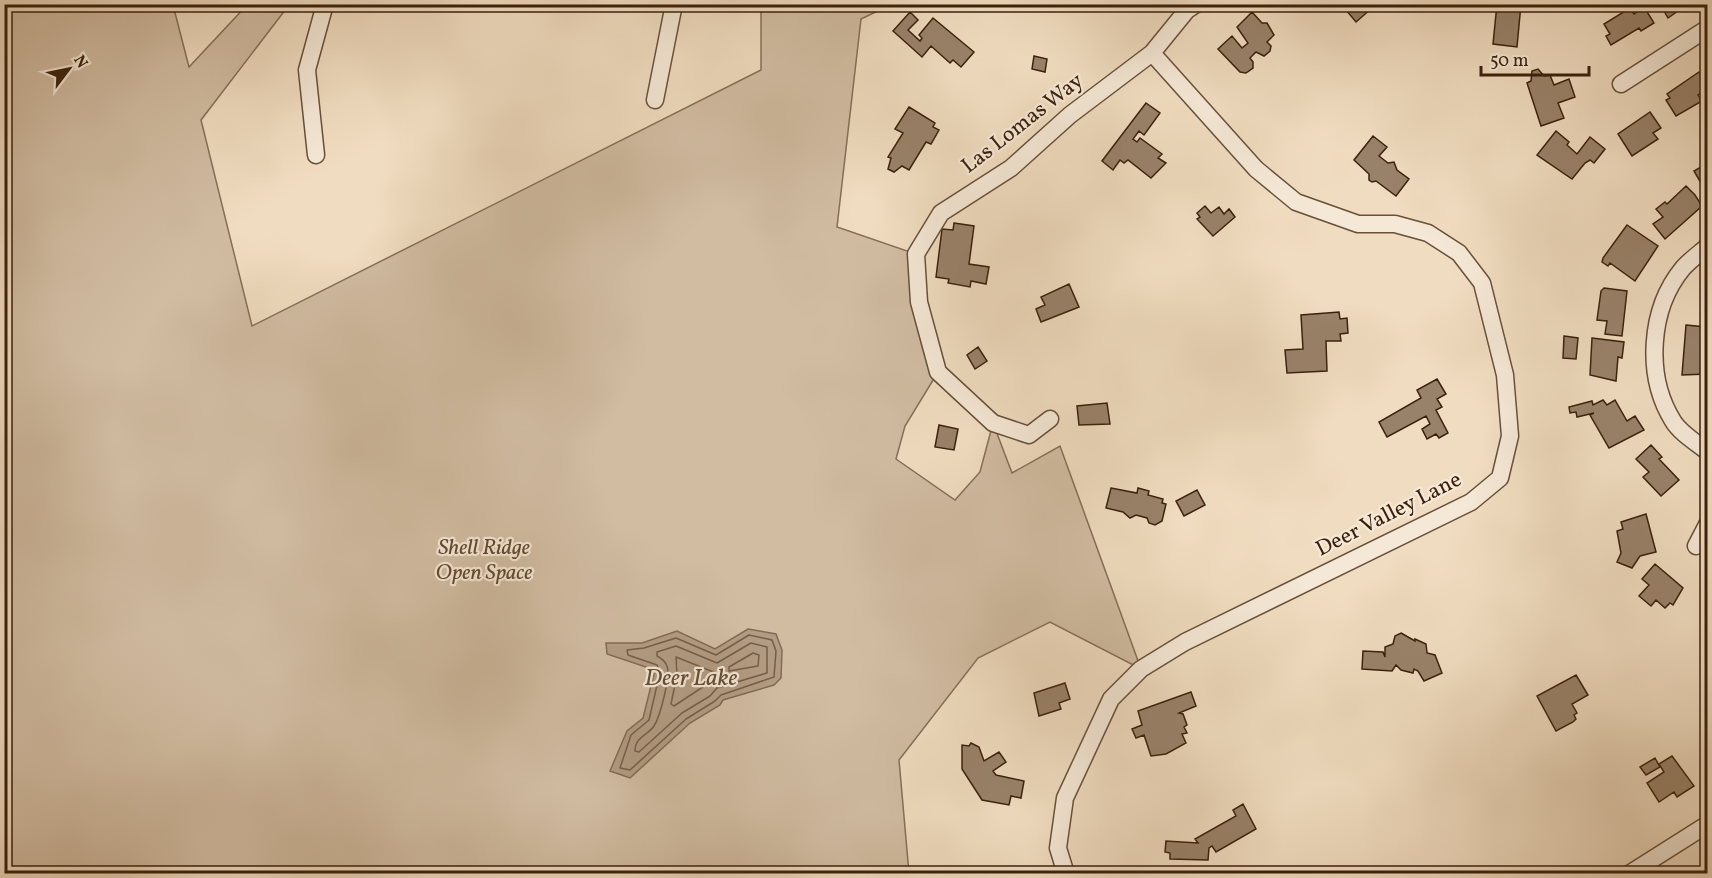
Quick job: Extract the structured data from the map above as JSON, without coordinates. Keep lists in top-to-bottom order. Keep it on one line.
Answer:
{"streets":{"street":["Las Lomas Way","Deer Valley Lane"]},"crossings":[["Las Lomas Way","Deer Valley Lane"]],"water":["Deer Lake"],"parks":["Shell Ridge Open Space"],"scale_bar":"50 m","north":"top right"}
